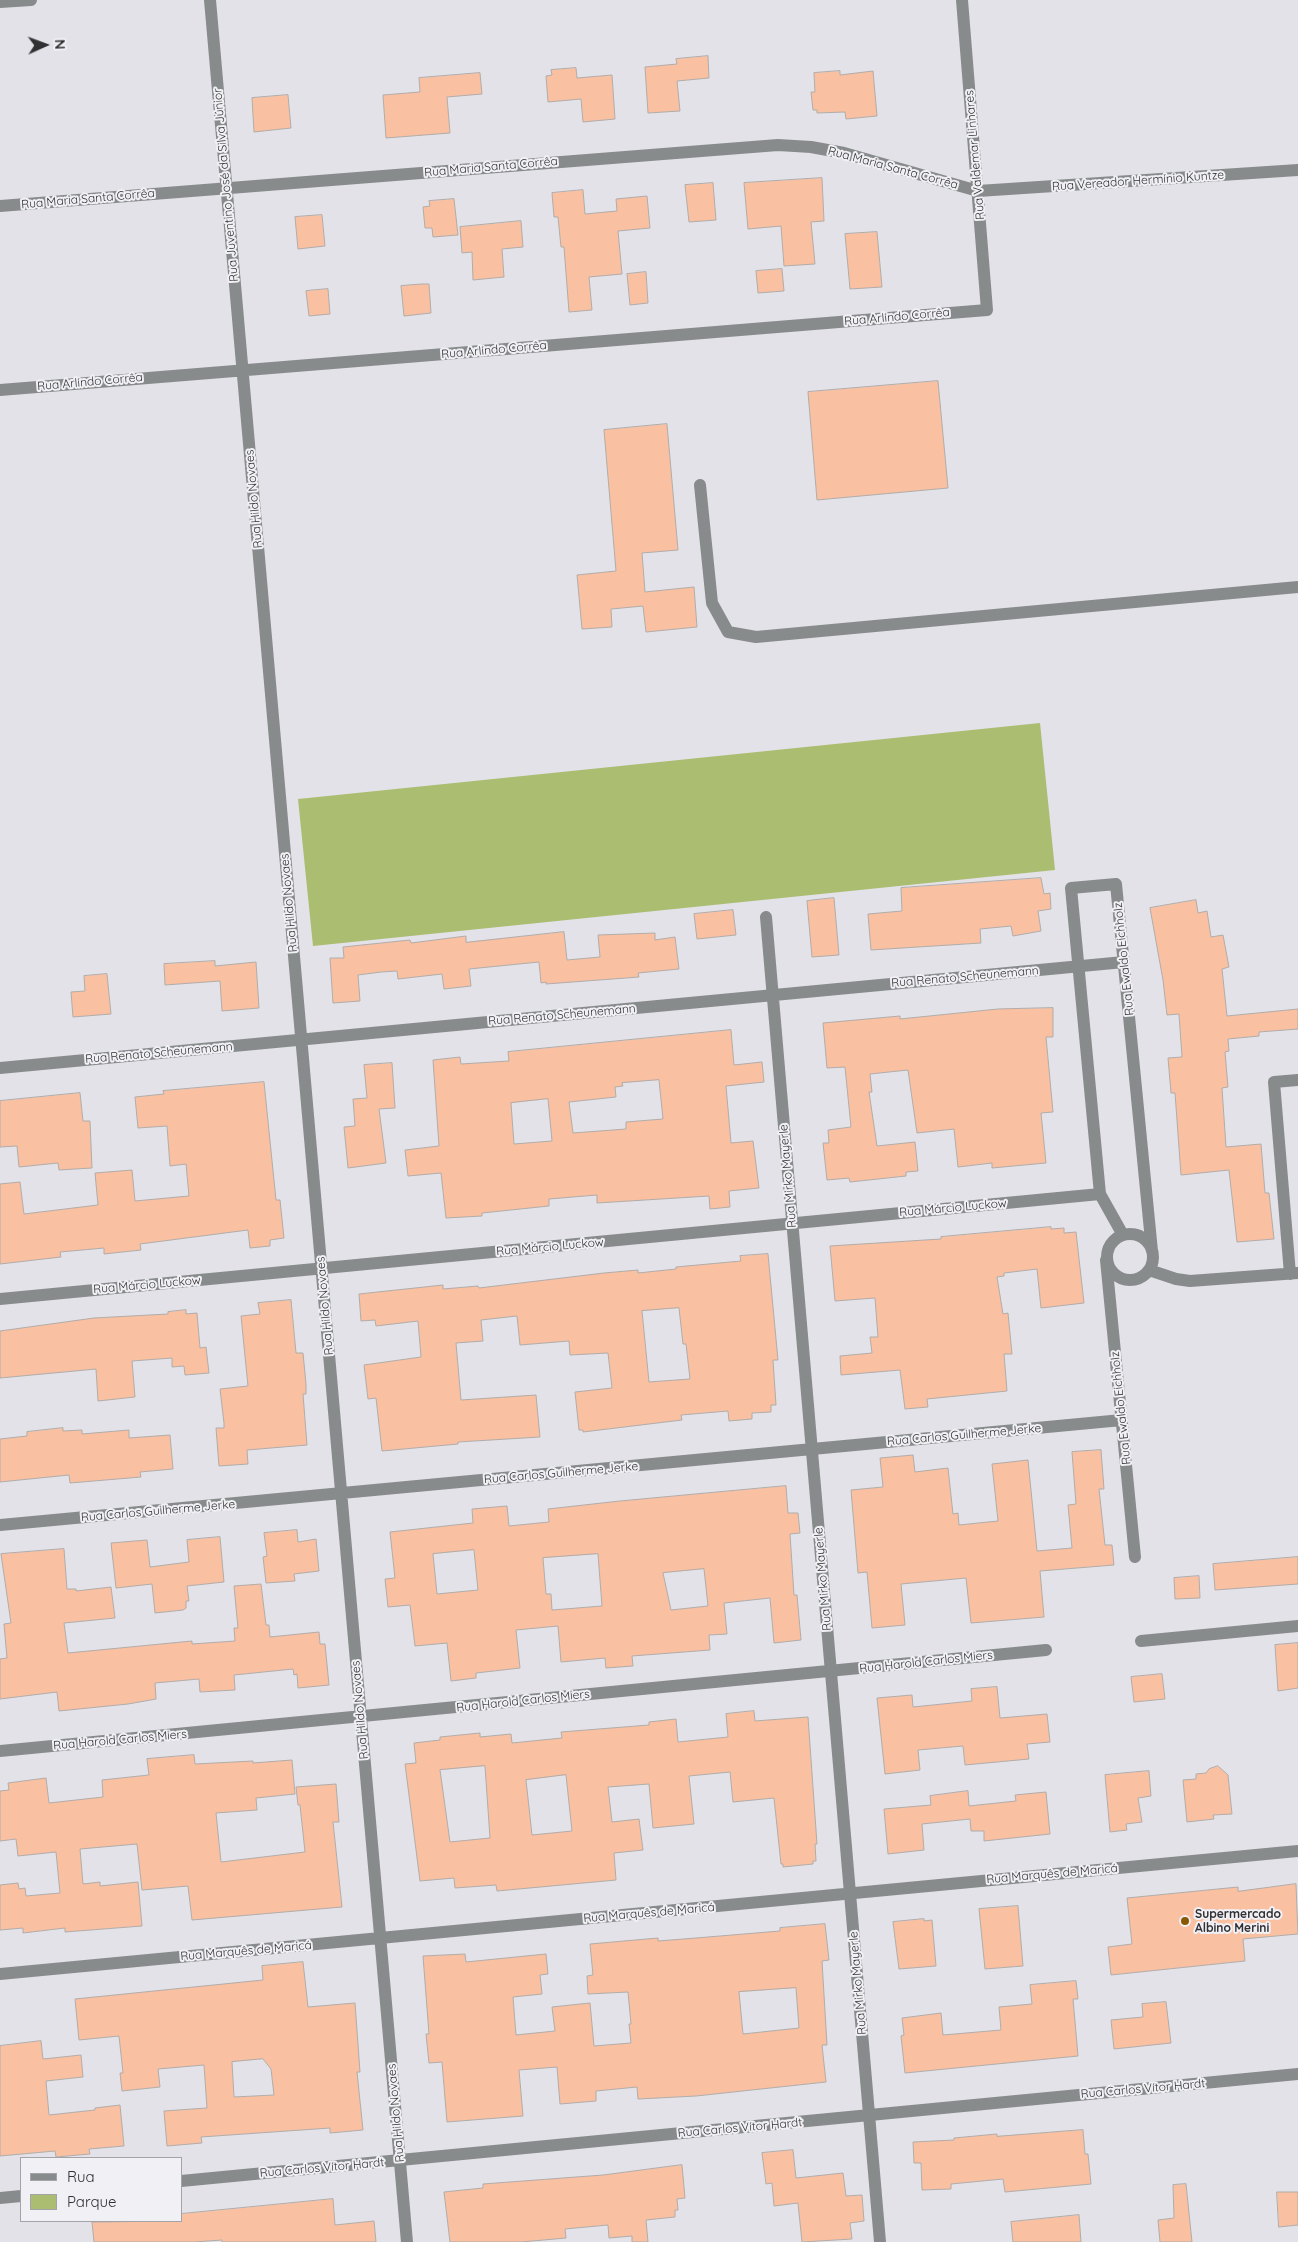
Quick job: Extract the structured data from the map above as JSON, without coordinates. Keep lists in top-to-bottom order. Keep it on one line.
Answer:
{"streets":{"street":["Rua Valdemar Linhares","Rua Maria Santa Corrêa","Rua Vereador Hermínio Kuntze","Rua Juventino José da Silva Júnior","Rua Arlindo Corrêa","Rua Hildo Novaes","Rua Ewaldo Eichholz","Rua Renato Scheunemann","Rua Mirko Mayerle","Rua Márcio Luckow","Rua Carlos Guilherme Jerke","Rua Harold Carlos Miers","Rua Marquês de Maricá","Rua Carlos Vítor Hardt"]},"crossings":[["Rua Valdemar Linhares","Rua Maria Santa Corrêa"],["Rua Valdemar Linhares","Rua Vereador Hermínio Kuntze"],["Rua Valdemar Linhares","Rua Arlindo Corrêa"],["Rua Maria Santa Corrêa","Rua Vereador Hermínio Kuntze"],["Rua Maria Santa Corrêa","Rua Juventino José da Silva Júnior"],["Rua Juventino José da Silva Júnior","Rua Arlindo Corrêa"],["Rua Juventino José da Silva Júnior","Rua Hildo Novaes"],["Rua Arlindo Corrêa","Rua Hildo Novaes"],["Rua Hildo Novaes","Rua Renato Scheunemann"],["Rua Hildo Novaes","Rua Márcio Luckow"],["Rua Hildo Novaes","Rua Carlos Guilherme Jerke"],["Rua Hildo Novaes","Rua Harold Carlos Miers"],["Rua Hildo Novaes","Rua Marquês de Maricá"],["Rua Hildo Novaes","Rua Carlos Vítor Hardt"],["Rua Ewaldo Eichholz","Rua Renato Scheunemann"],["Rua Ewaldo Eichholz","Rua Márcio Luckow"],["Rua Ewaldo Eichholz","Rua Carlos Guilherme Jerke"],["Rua Renato Scheunemann","Rua Mirko Mayerle"],["Rua Mirko Mayerle","Rua Márcio Luckow"],["Rua Mirko Mayerle","Rua Carlos Guilherme Jerke"],["Rua Mirko Mayerle","Rua Harold Carlos Miers"],["Rua Mirko Mayerle","Rua Marquês de Maricá"],["Rua Mirko Mayerle","Rua Carlos Vítor Hardt"]],"places":["Supermercado Albino Merini"],"legend":["Rua","Parque"],"north":"right"}
